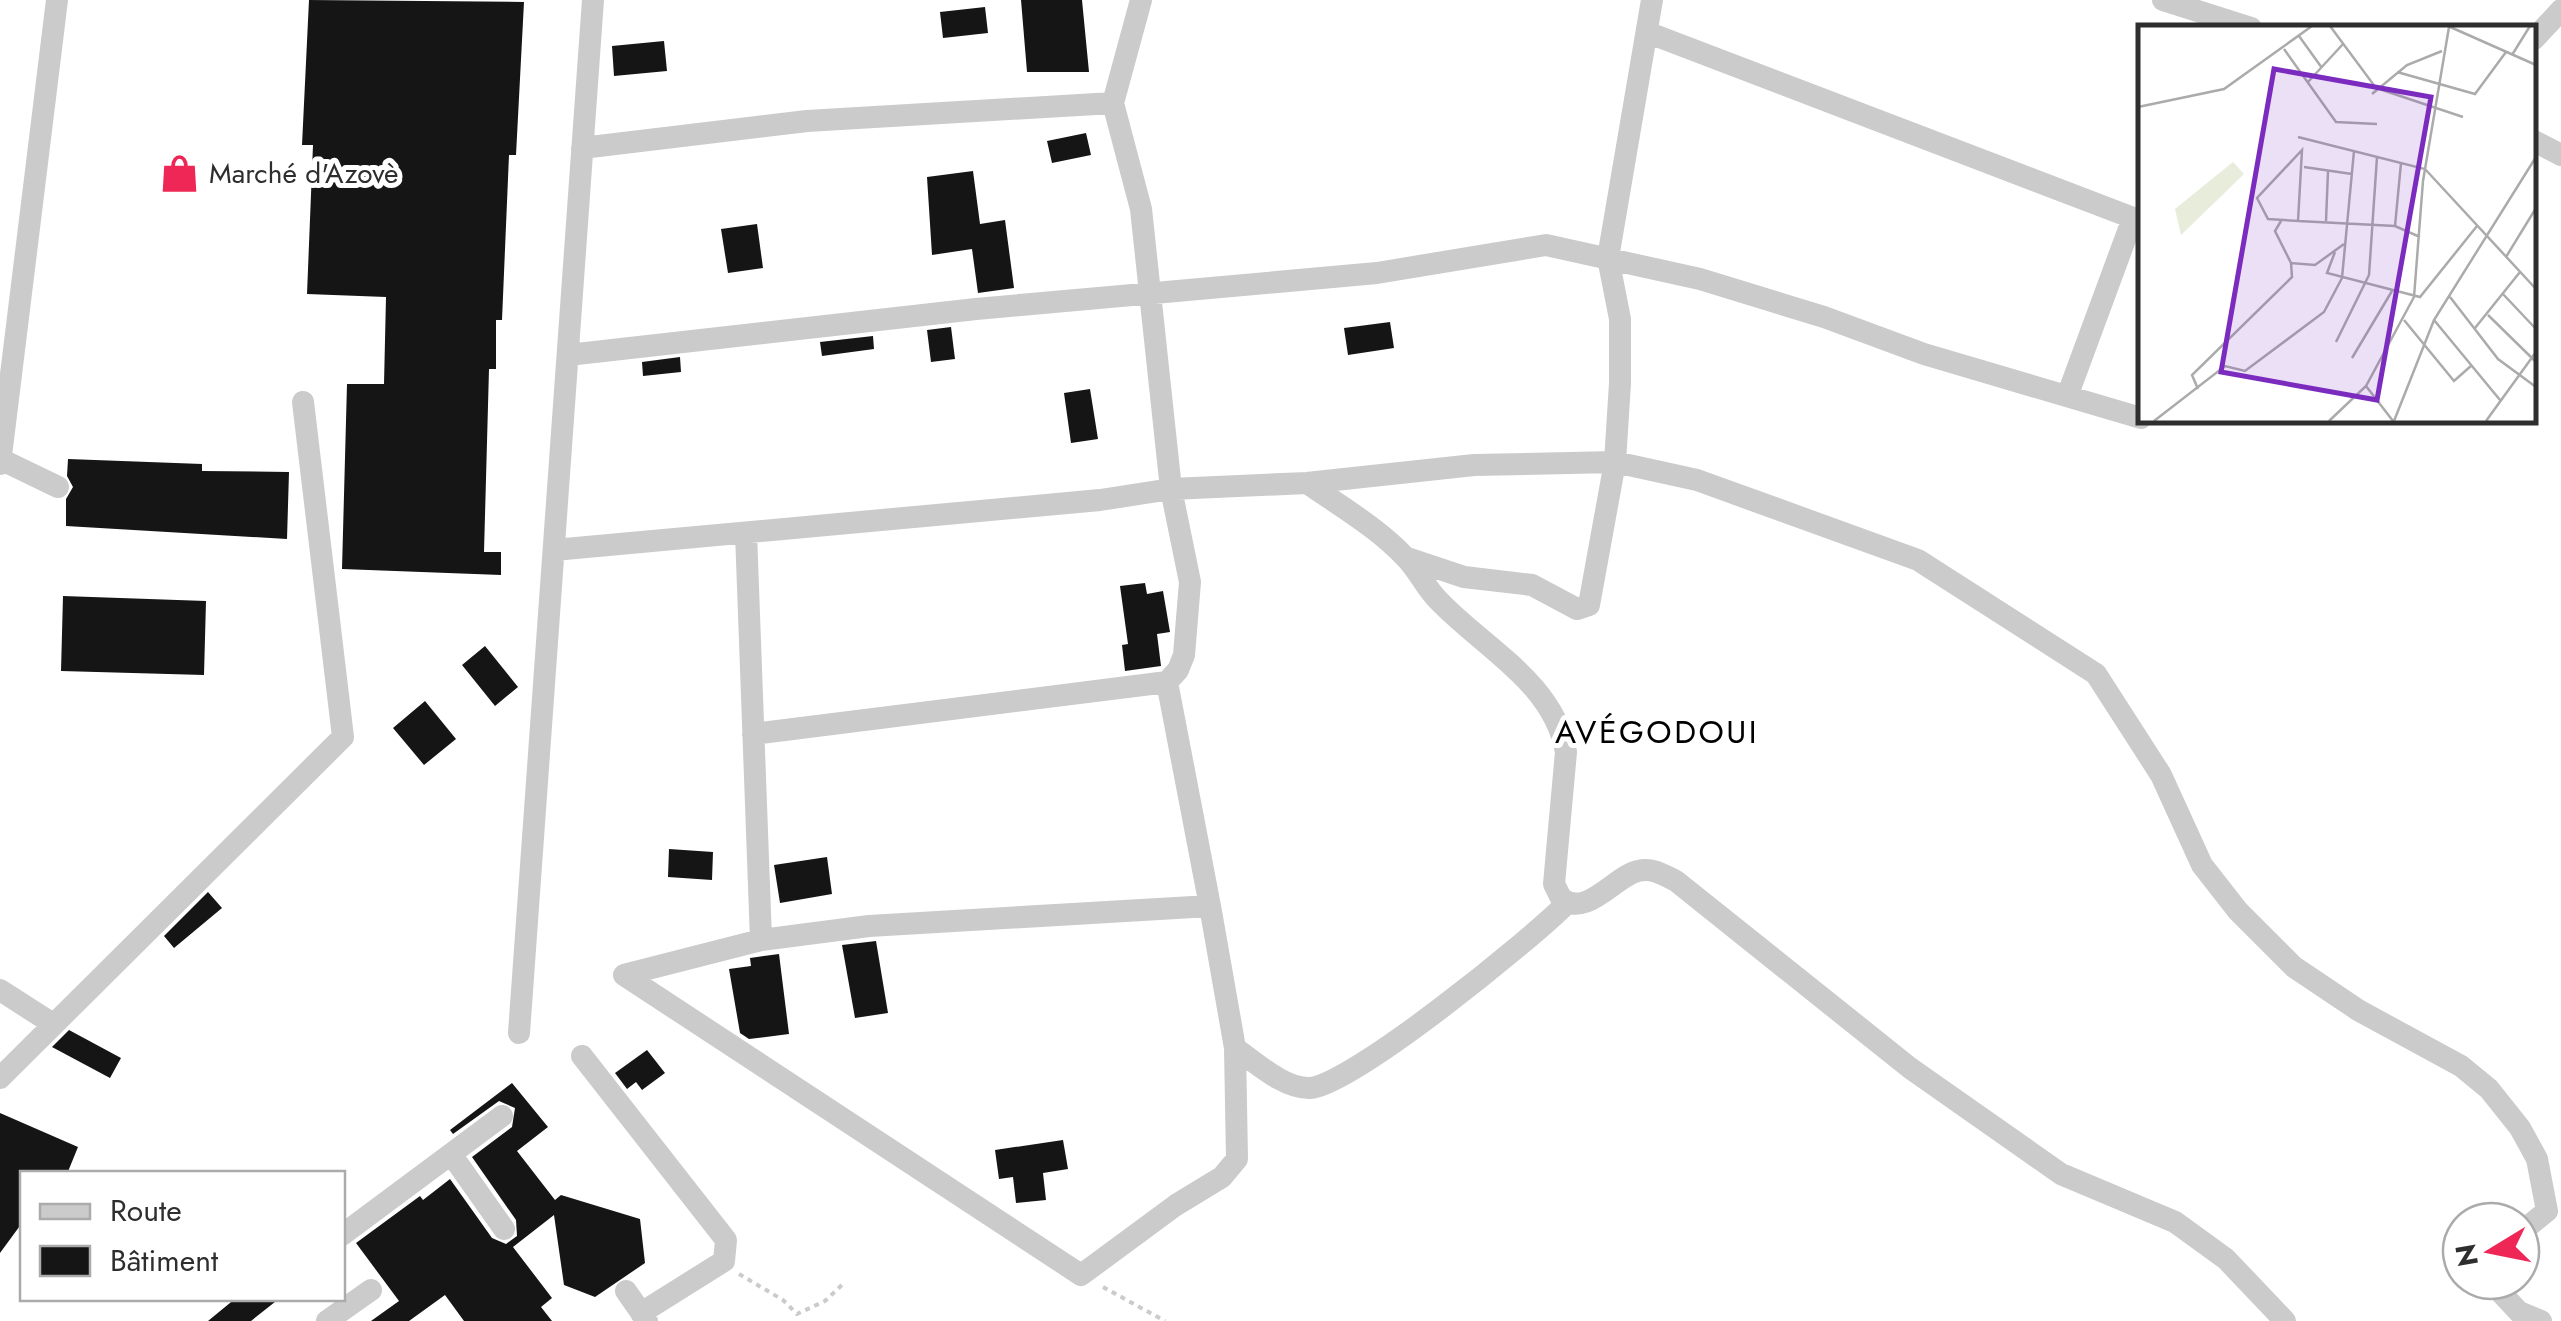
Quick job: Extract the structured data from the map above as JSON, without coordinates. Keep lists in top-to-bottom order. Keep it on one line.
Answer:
{"districts":["AVÉGODOUI"],"places":{"shop":["Marché d'Azovè"]},"legend":["Route","Bâtiment"],"north":"left"}
